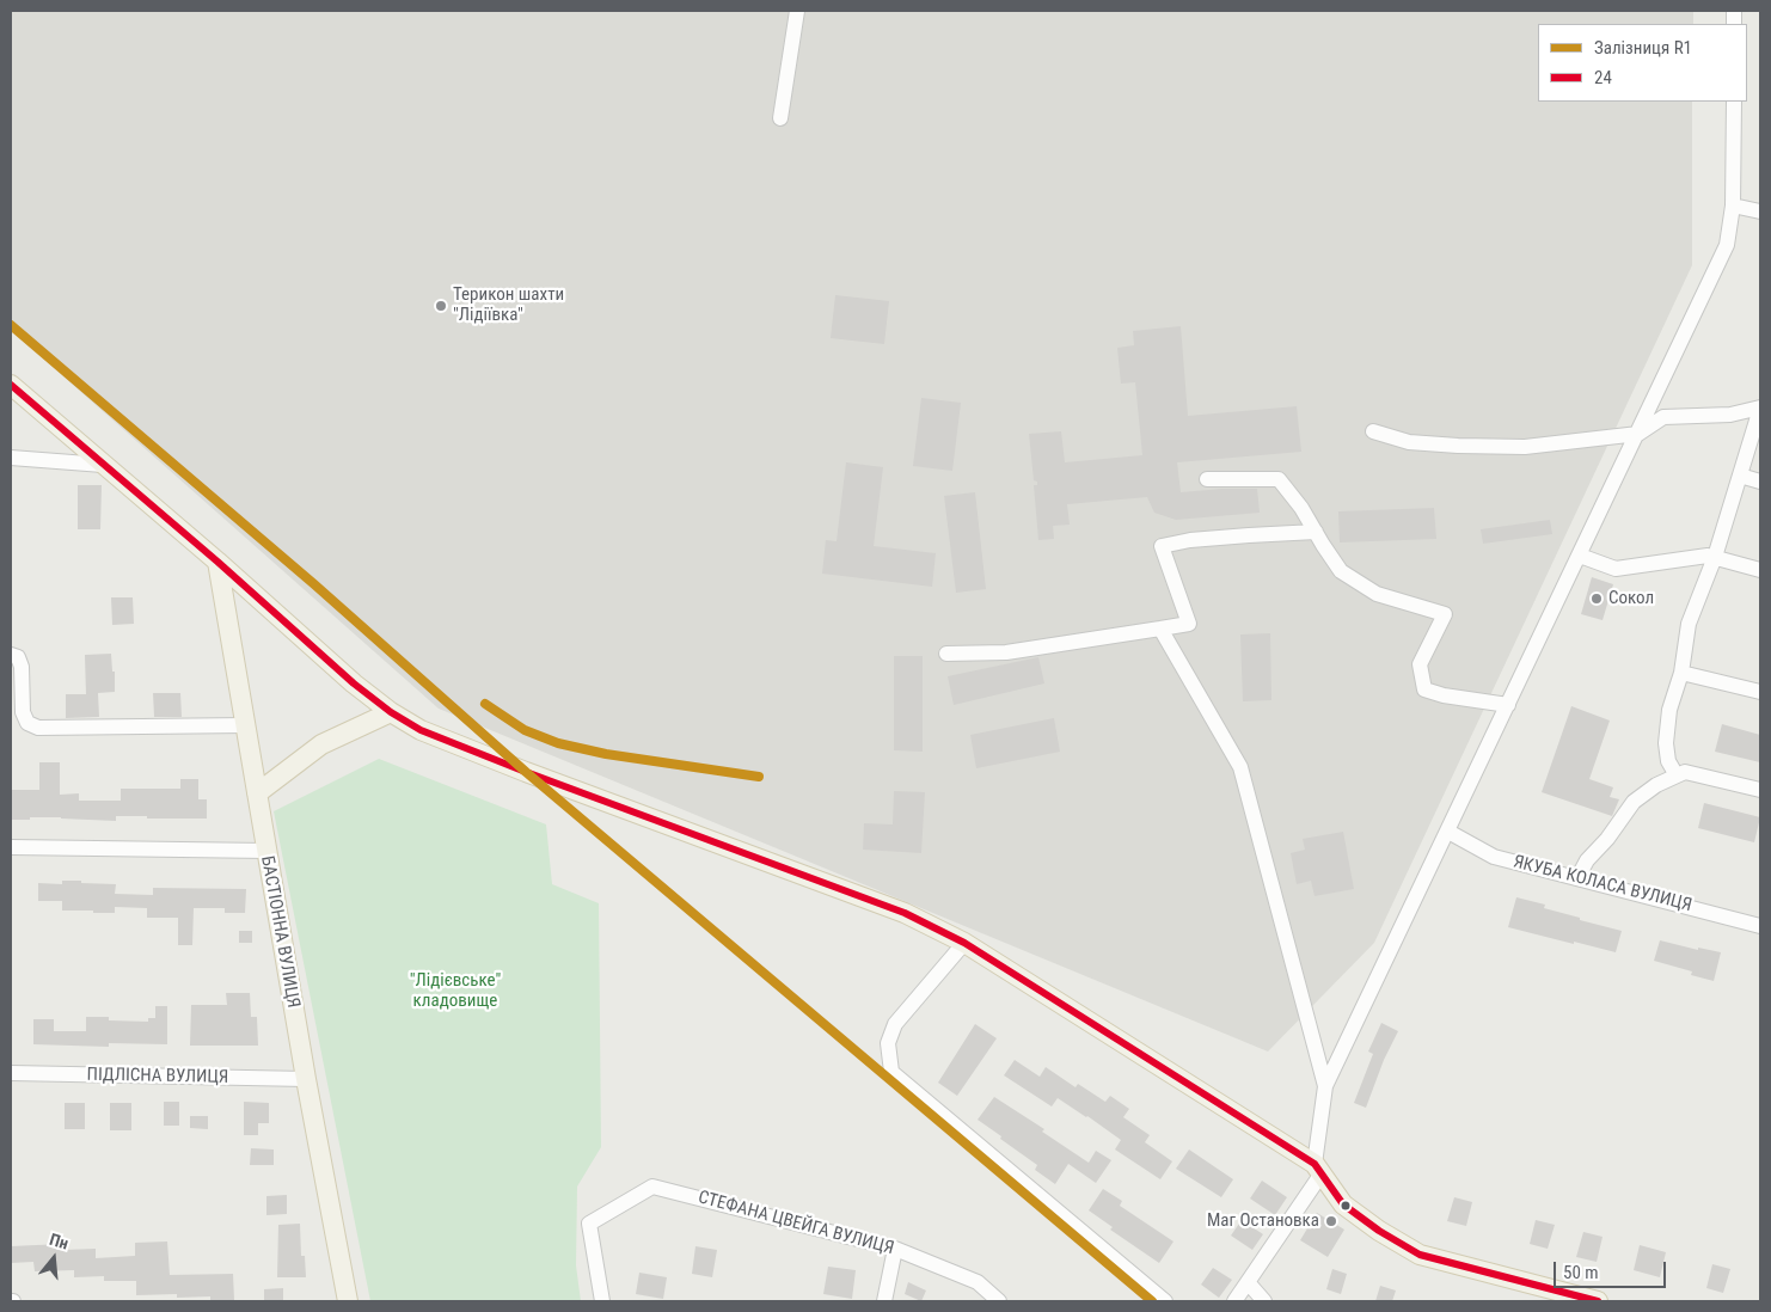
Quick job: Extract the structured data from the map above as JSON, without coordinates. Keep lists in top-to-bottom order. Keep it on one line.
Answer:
{"streets":{"main road":["БАСТІОННА ВУЛИЦЯ"],"street":["ЯКУБА КОЛАСА ВУЛИЦЯ","ПІДЛІСНА ВУЛИЦЯ","СТЕФАНА ЦВЕЙГА ВУЛИЦЯ"]},"crossings":[["БАСТІОННА ВУЛИЦЯ","ПІДЛІСНА ВУЛИЦЯ"]],"parks":["\"Лідієвське\" кладовище"],"places":["Терикон шахти \"Лідіївка\"","Сокол","Маг Остановка"],"lines":["rail line R1","transit line 24"],"legend":["Залізниця R1","24"],"scale_bar":"50 m","north":"top"}
